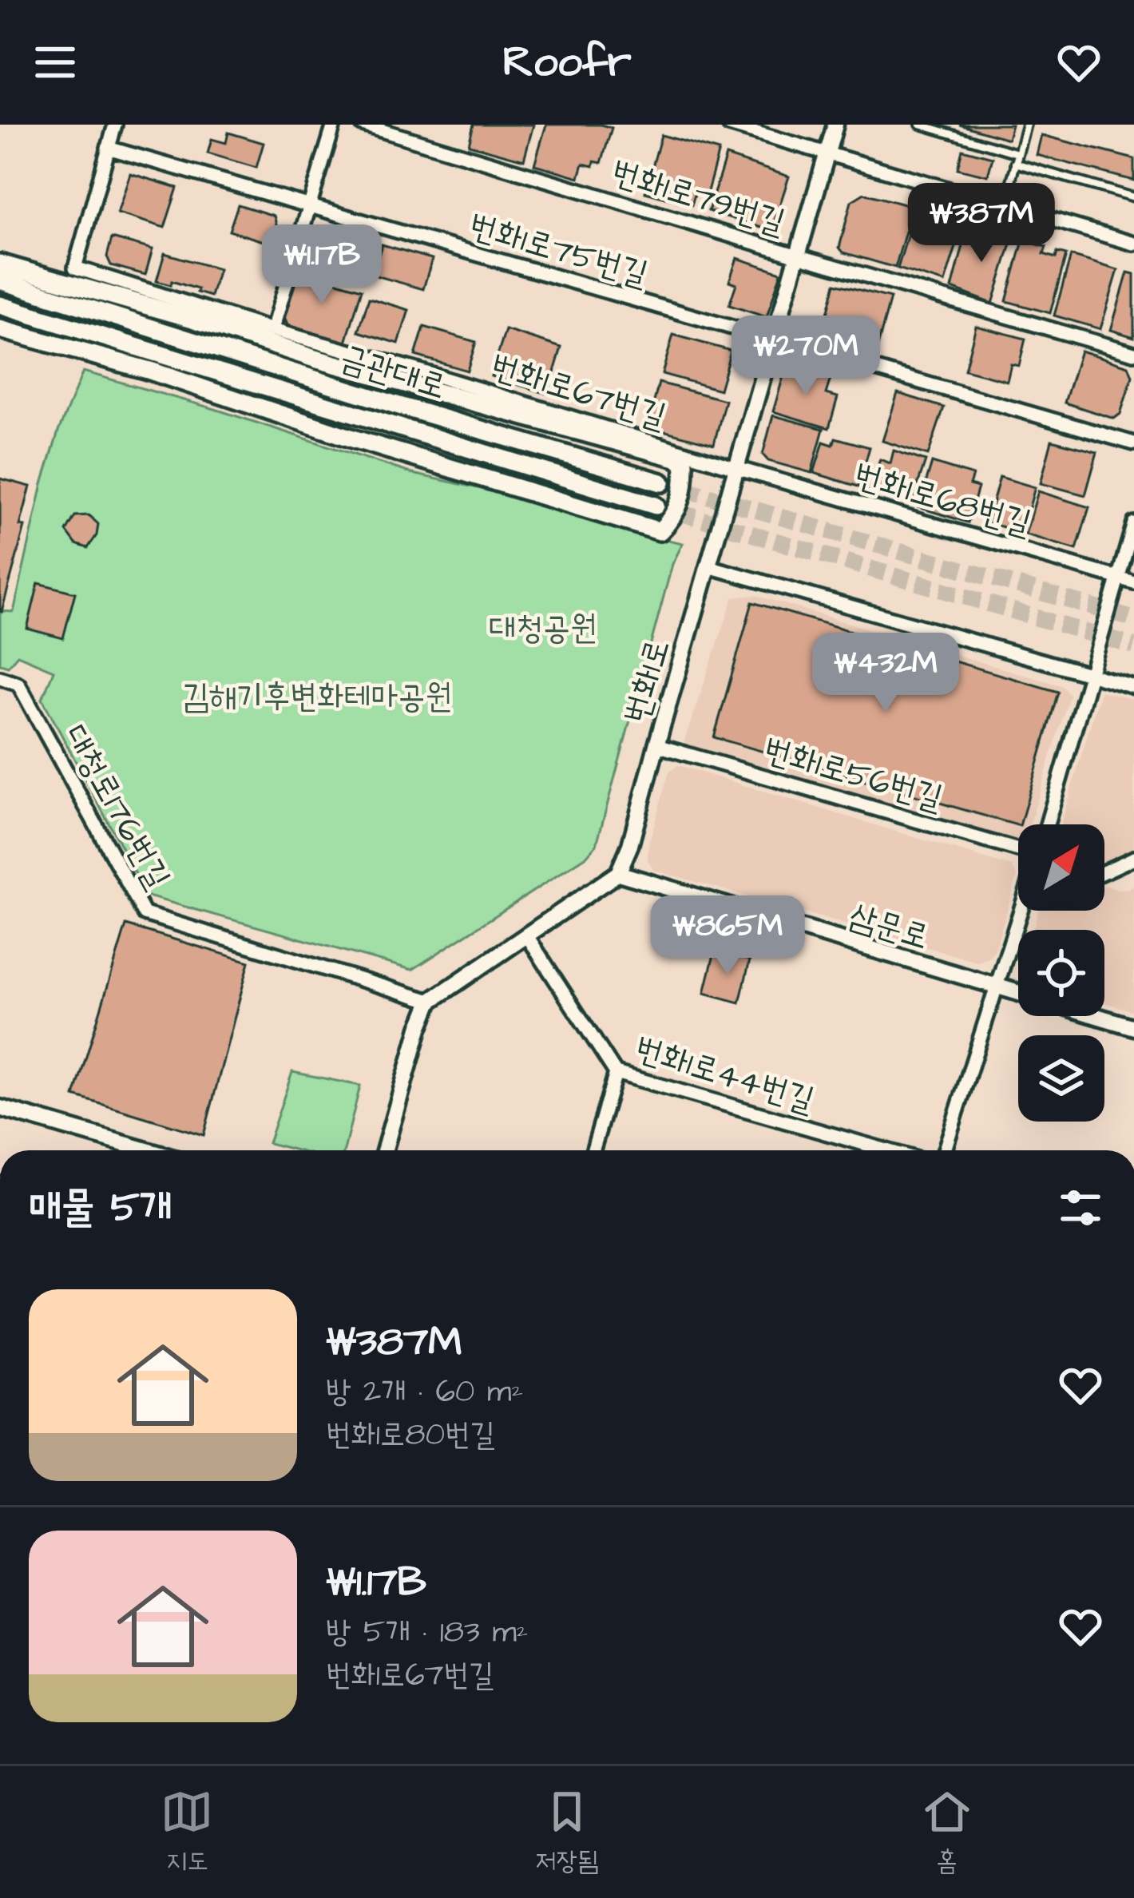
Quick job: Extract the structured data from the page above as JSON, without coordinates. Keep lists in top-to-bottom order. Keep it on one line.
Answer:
{"streets":{"main road":["금관대로"],"street":["번화1로79번길","번화1로75번길","번화1로67번길","번화1로68번길","번화1로","번화1로56번길","대청로176번길","삼문로","번화1로44번길"]},"crossings":[["번화1로79번길","번화1로"],["번화1로75번길","번화1로67번길"],["번화1로75번길","번화1로"],["번화1로67번길","번화1로68번길"],["번화1로67번길","번화1로"],["번화1로68번길","번화1로"],["번화1로","번화1로56번길"],["번화1로","삼문로"]],"parks":["대청공원","김해기후변화테마공원"],"north":"top right","page":{"header":"Roofr","price":["₩387M","₩1.17B","₩270M","₩432M","₩865M"],"heading":"매물 5개","list":[{"name":"₩387M","note":"방 2개 · 60 m² · 번화1로80번길"},{"name":"₩1.17B","note":"방 5개 · 183 m² · 번화1로67번길"}],"tabs":["지도","저장됨","홈"]}}
